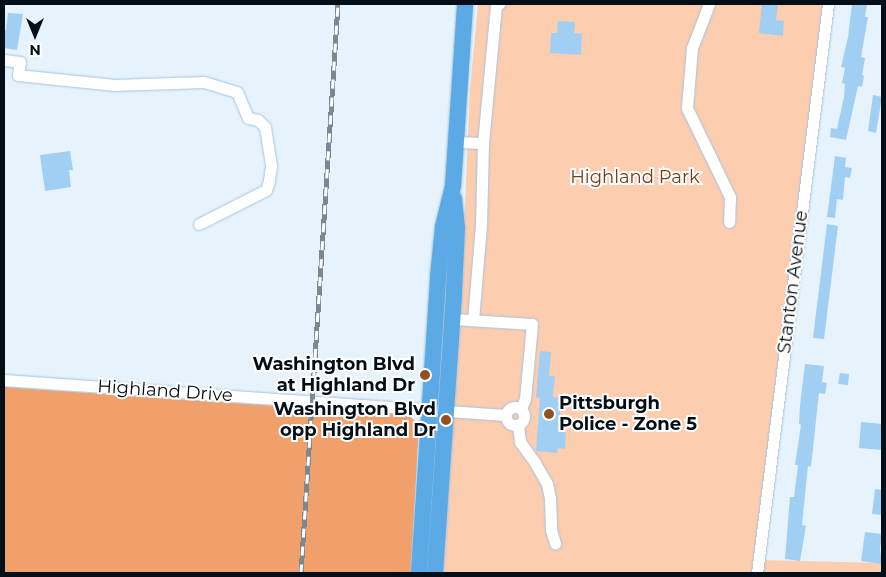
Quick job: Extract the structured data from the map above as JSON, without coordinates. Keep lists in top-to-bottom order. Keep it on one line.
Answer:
{"streets":{"street":["Stanton Avenue","Highland Drive"]},"parks":["Highland Park"],"places":["Washington Blvd at Highland Dr","Pittsburgh Police - Zone 5","Washington Blvd opp Highland Dr"],"north":"bottom"}
